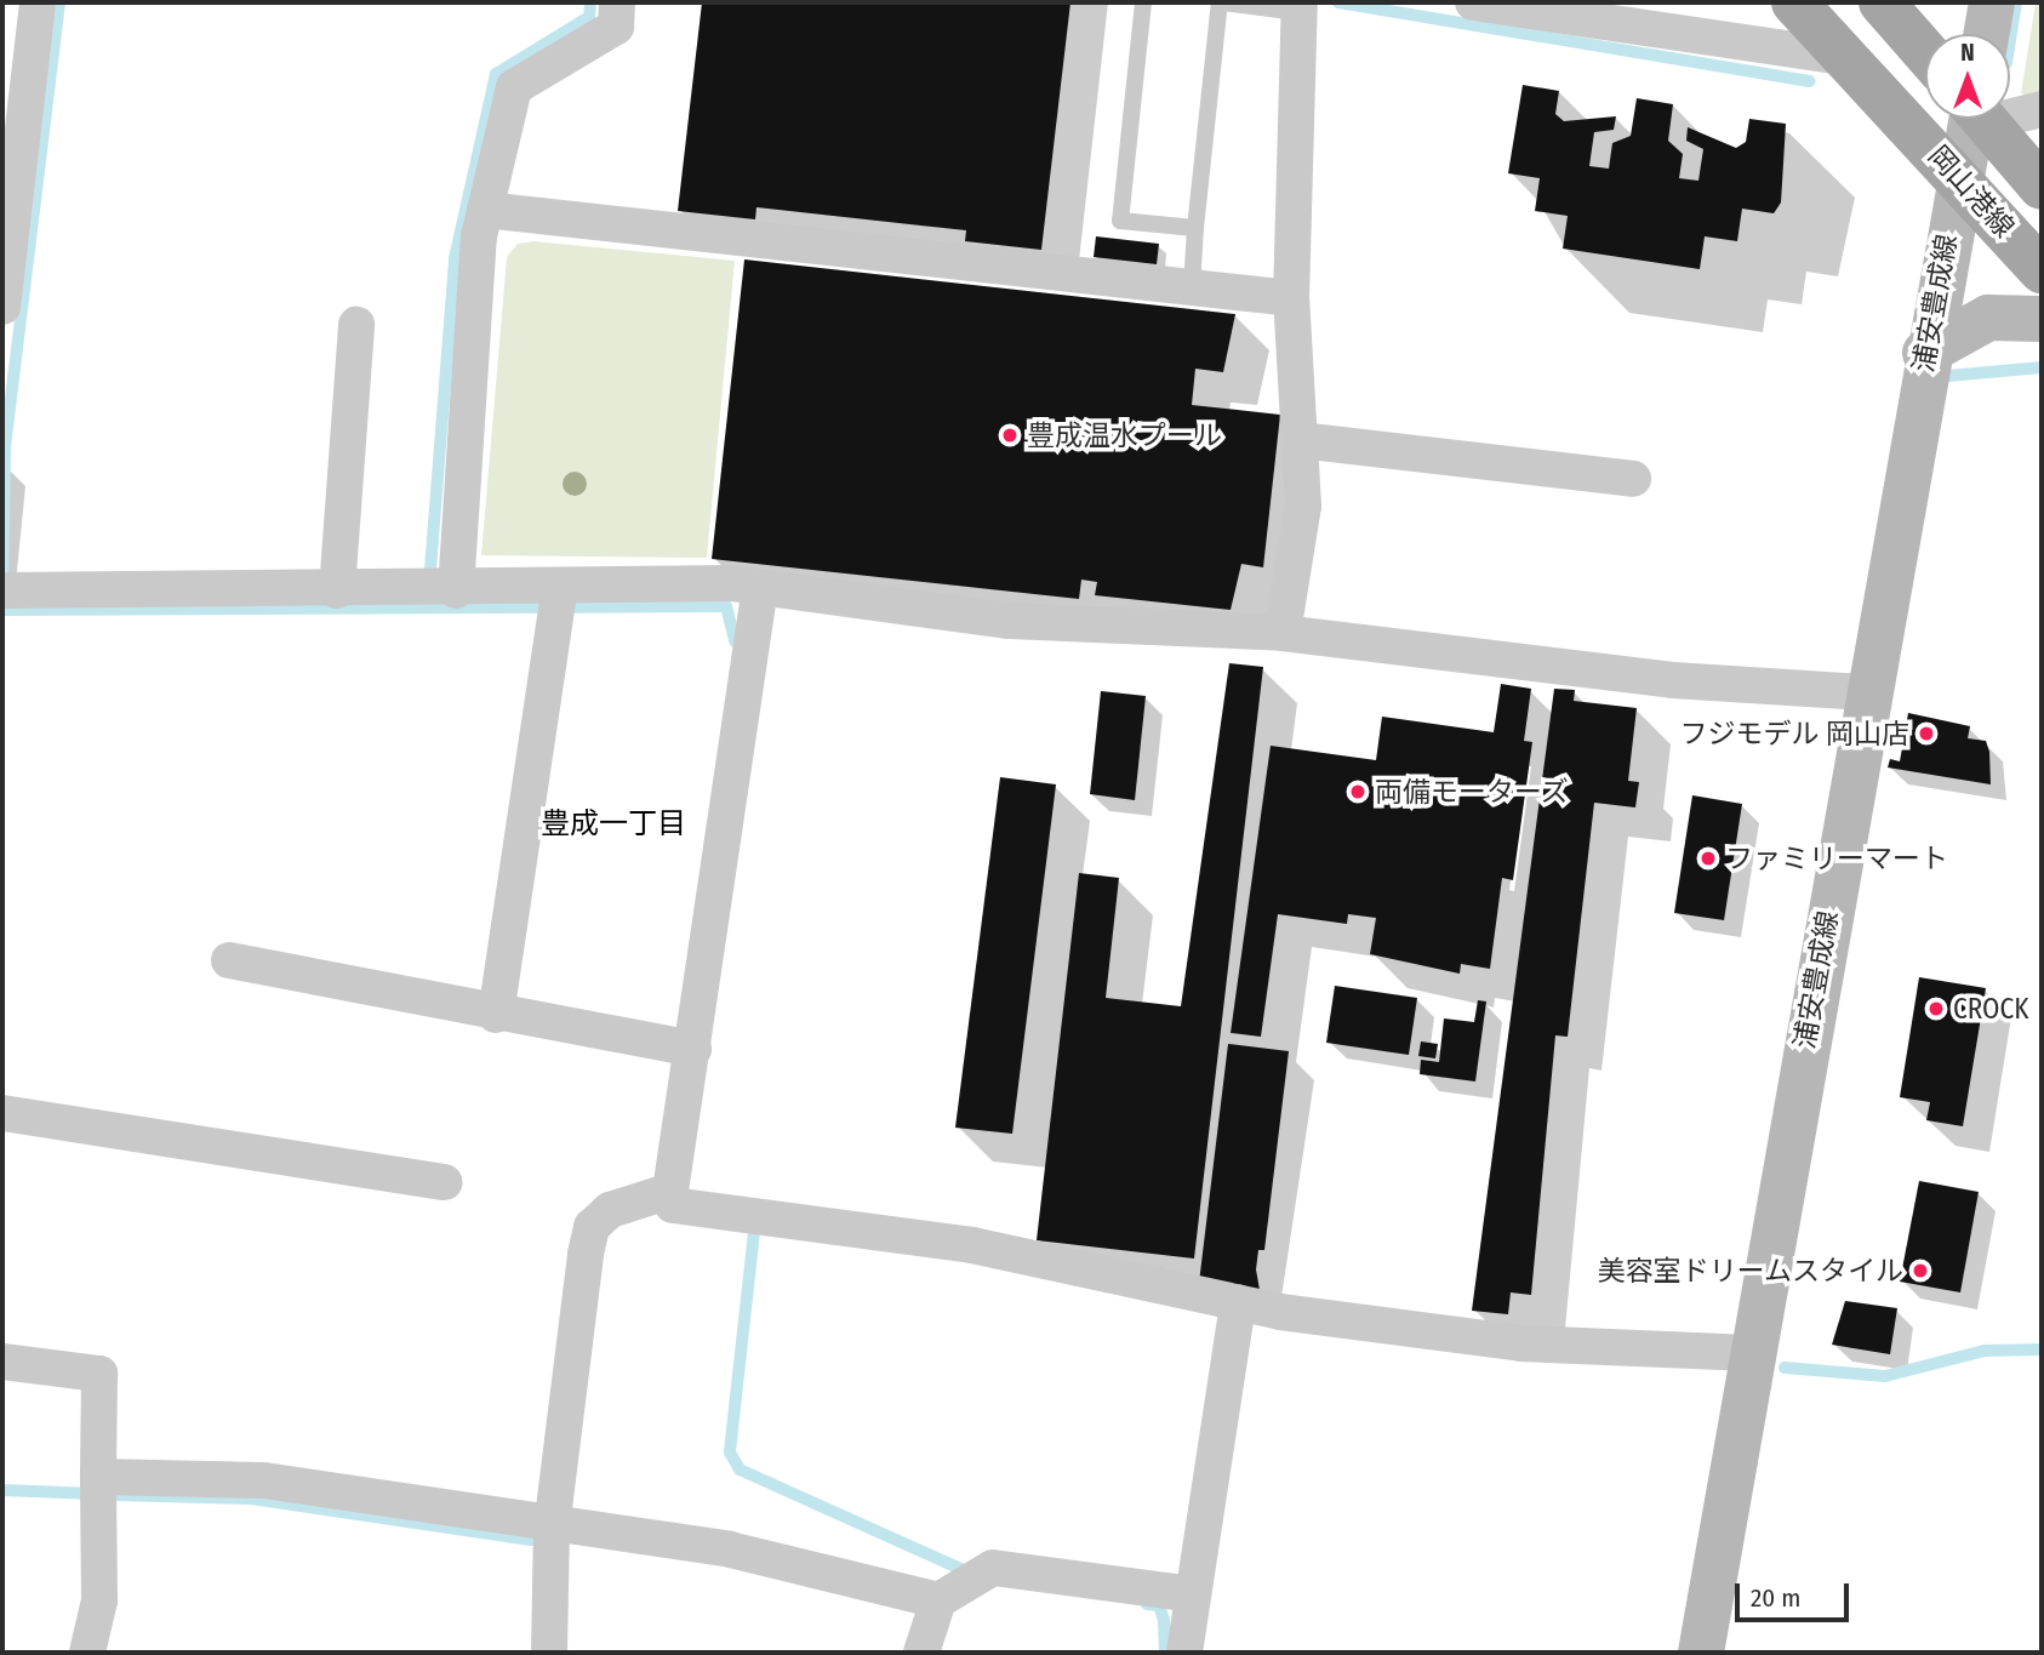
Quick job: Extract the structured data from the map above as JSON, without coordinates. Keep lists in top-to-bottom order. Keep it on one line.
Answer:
{"streets":{"main road":["岡山港線","浦安豊成線"]},"crossings":[["岡山港線","浦安豊成線"]],"districts":["豊成一丁目"],"places":["豊成温水プール","フジモデル 岡山店","両備モーターズ","ファミリーマート","CROCK","美容室ドリームスタイル"],"scale_bar":"20 m","north":"top"}
